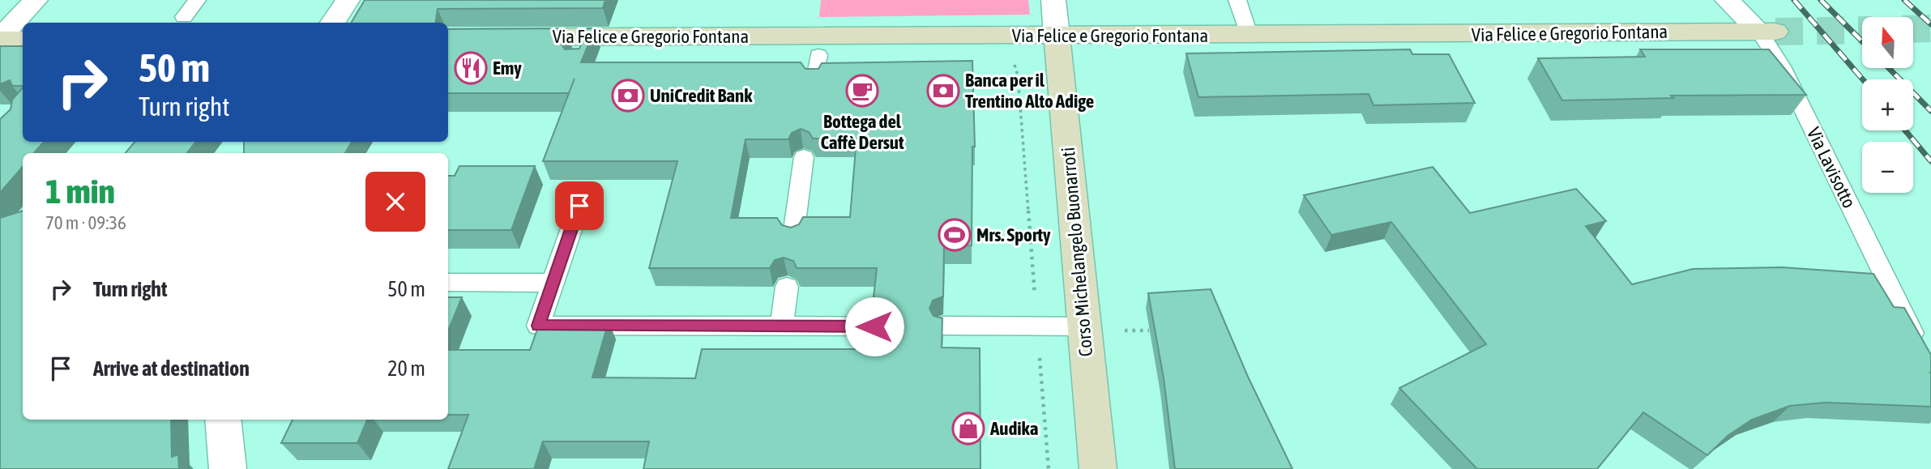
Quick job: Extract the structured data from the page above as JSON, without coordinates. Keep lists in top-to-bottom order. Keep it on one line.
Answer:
{"streets":{"main road":["Via Felice e Gregorio Fontana","Corso Michelangelo Buonarroti"],"street":["Via Lavisotto"]},"crossings":[["Via Felice e Gregorio Fontana","Via Lavisotto"],["Via Felice e Gregorio Fontana","Corso Michelangelo Buonarroti"]],"places":{"restaurant":["Emy"],"cafe":["Bottega del Caffè Dersut"],"bank":["Banca per il Trentino Alto Adige","UniCredit Bank"],"sports":["Mrs. Sporty"],"shop":["Audika"]},"north":"top","page":{"map_buttons":["+","−"],"turn":["50 m","Turn right"],"heading":["1 min","70 m · 09:36"],"list":[{"name":"Turn right","value":"50 m"},{"name":"Arrive at destination","value":"20 m"}]}}
